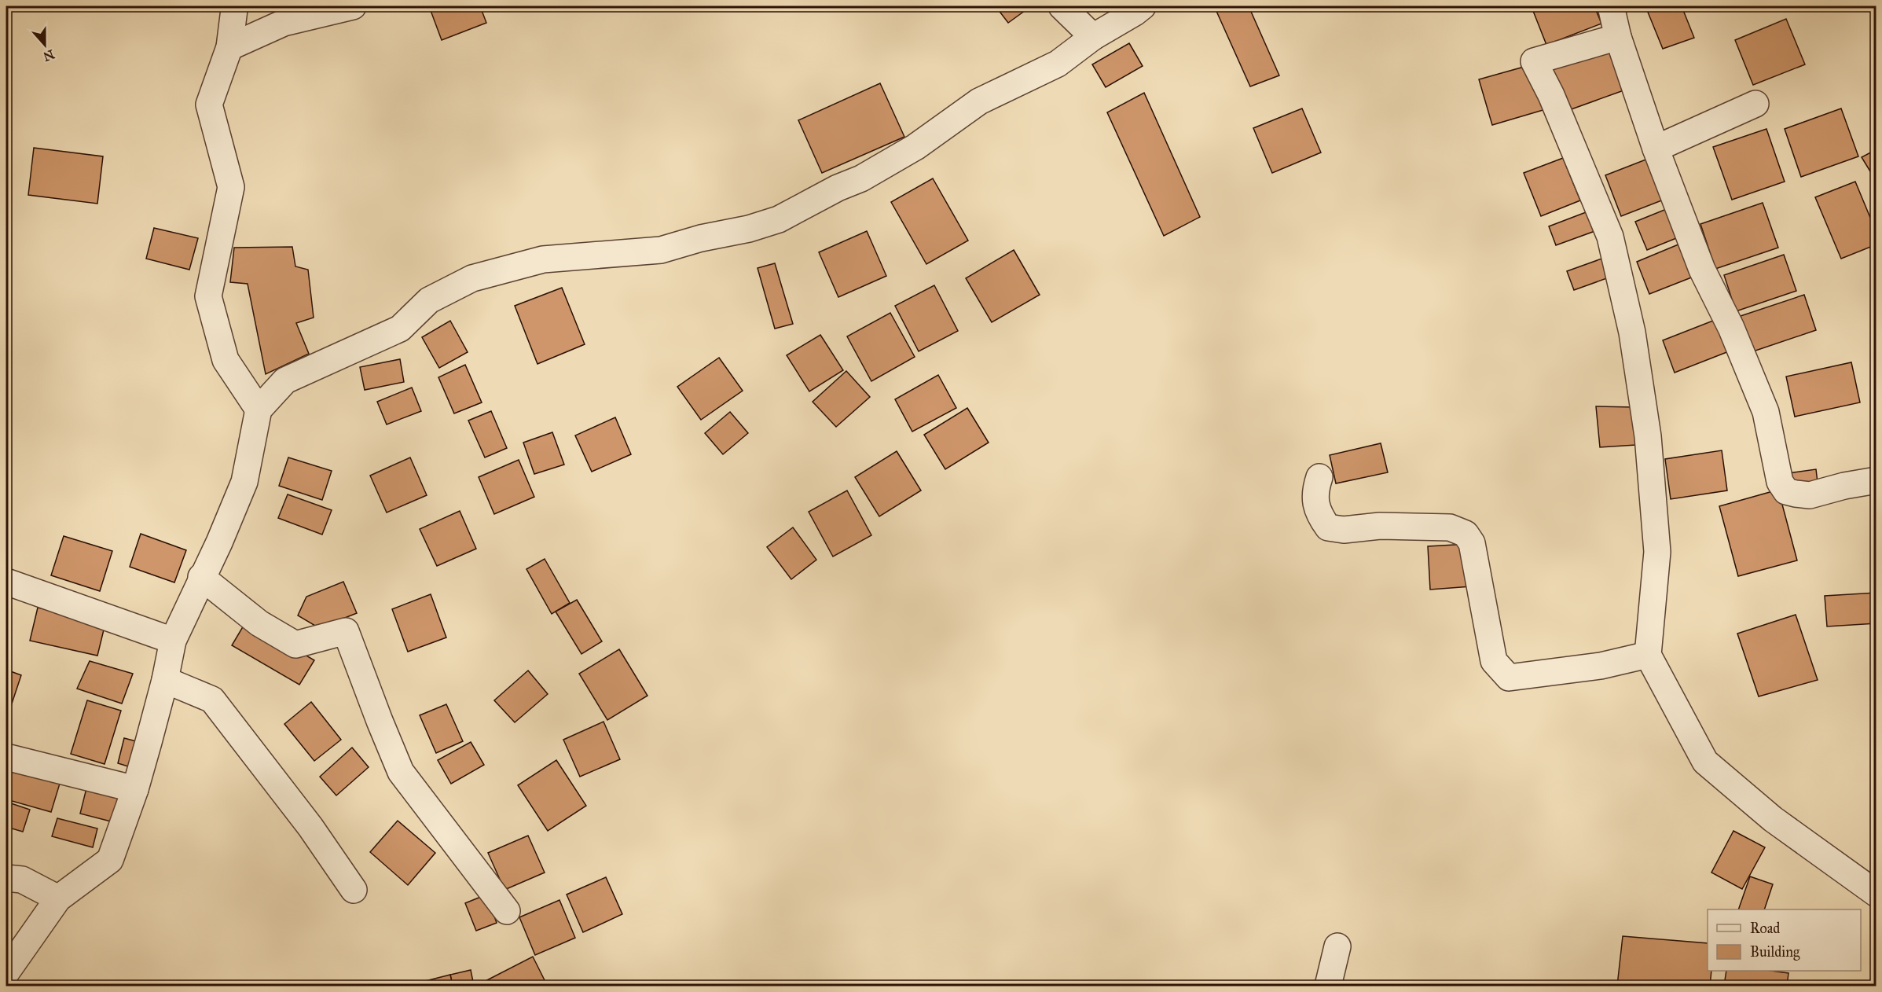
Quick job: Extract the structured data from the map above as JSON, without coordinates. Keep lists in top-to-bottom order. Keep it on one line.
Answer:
{"legend":["Road","Building"],"north":"bottom"}
